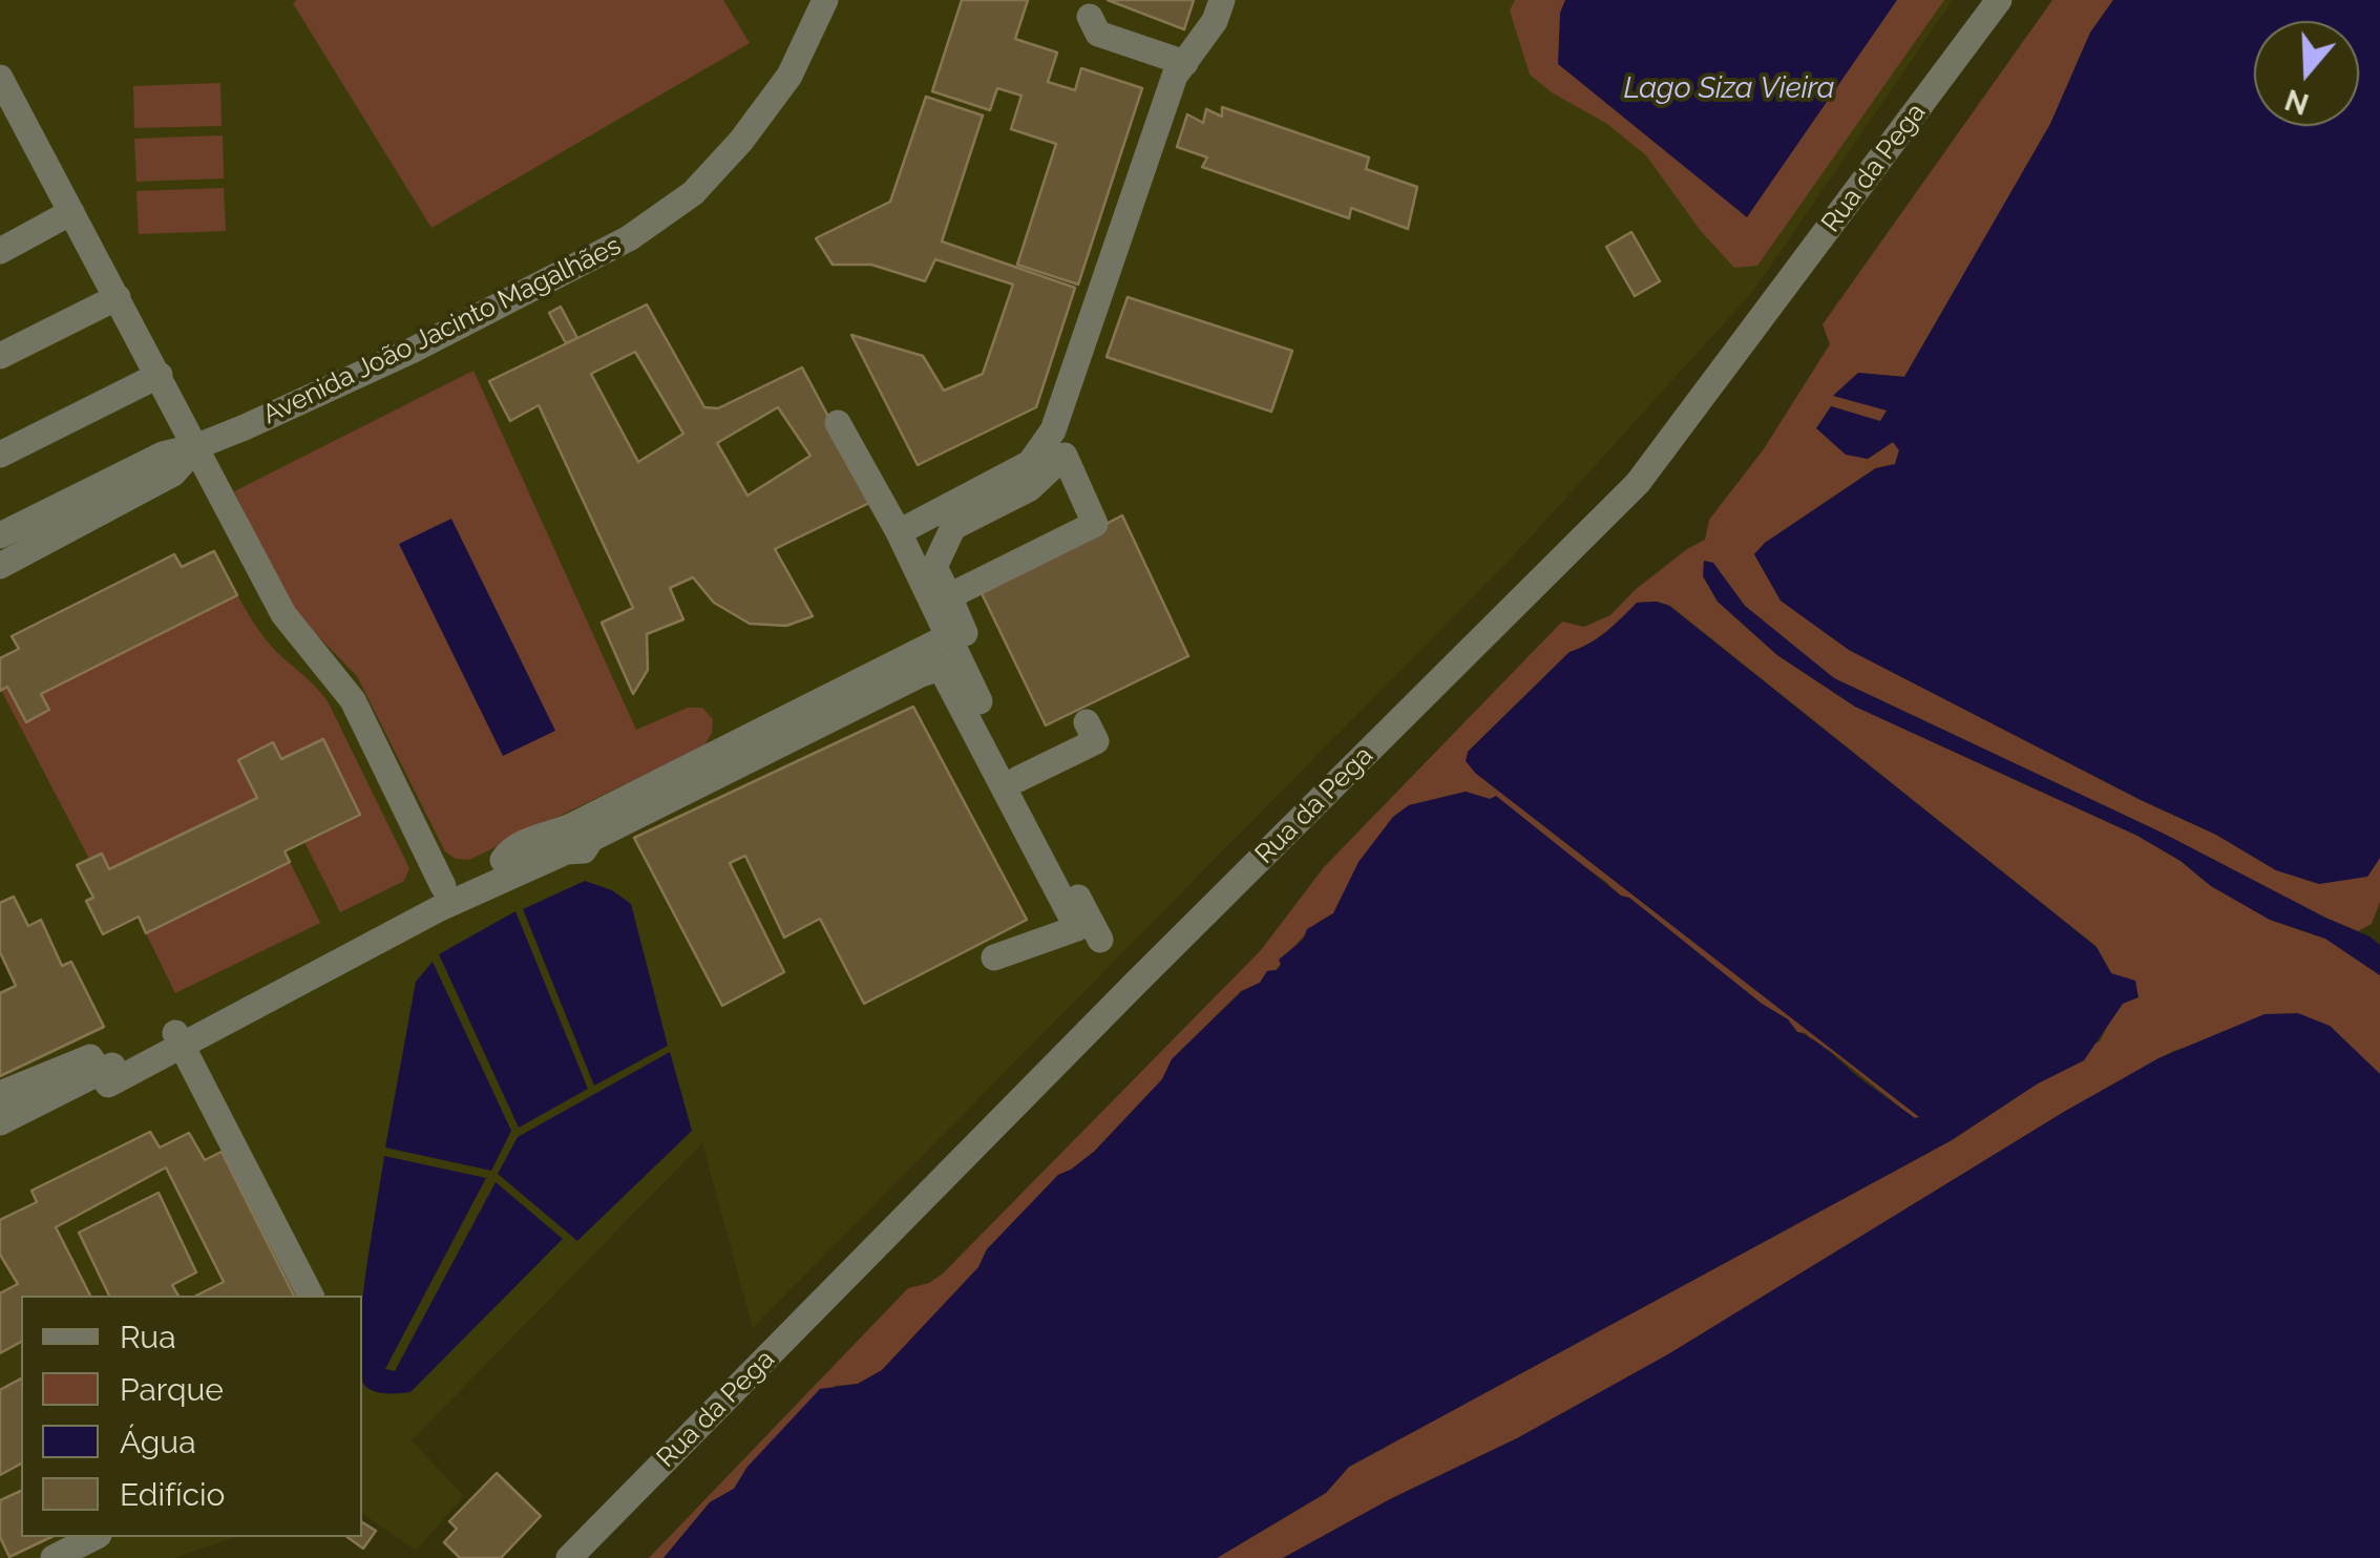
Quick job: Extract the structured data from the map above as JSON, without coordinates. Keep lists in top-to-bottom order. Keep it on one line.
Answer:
{"streets":{"street":["Rua da Pega","Avenida João Jacinto Magalhães"]},"water":["Lago Siza Vieira"],"legend":["Rua","Parque","Água","Edifício"],"north":"bottom"}
